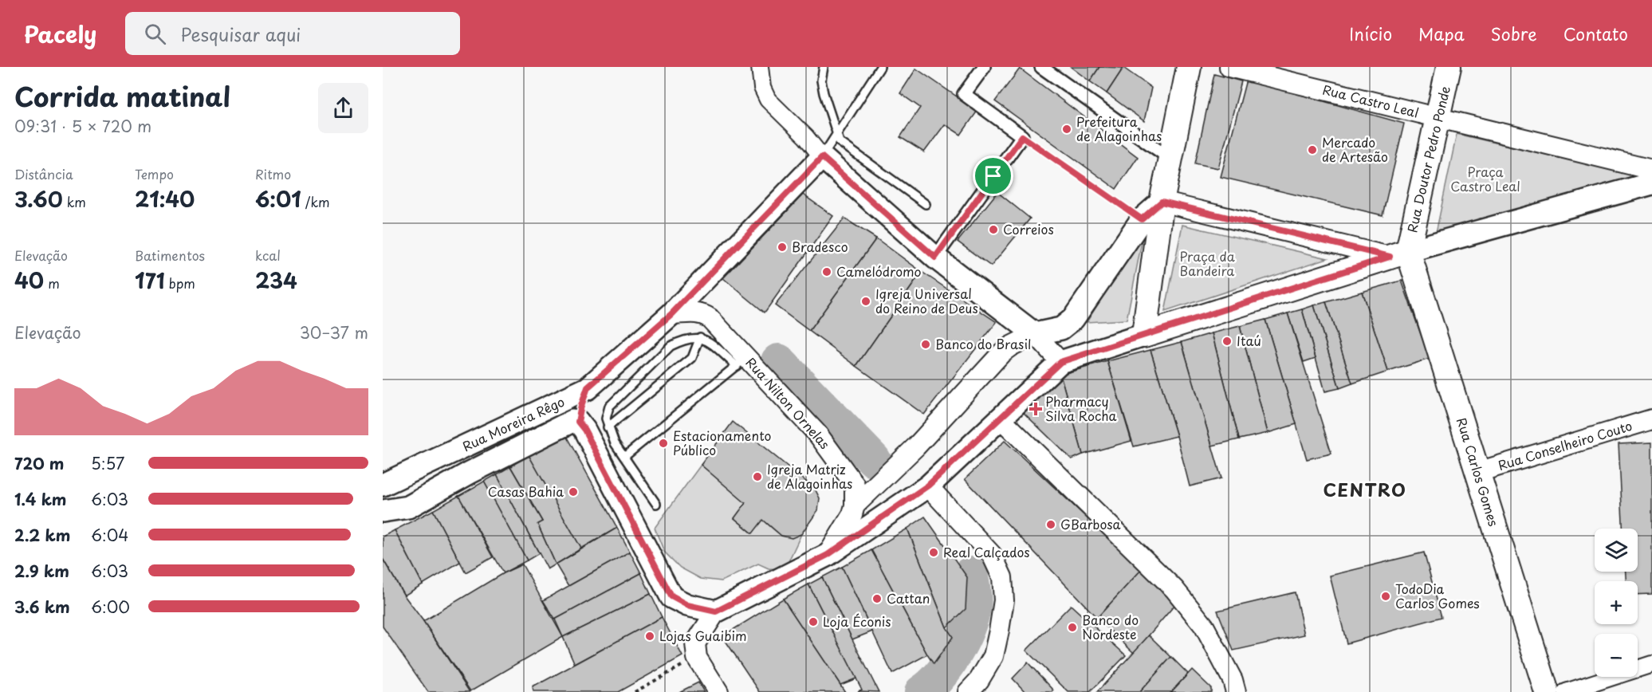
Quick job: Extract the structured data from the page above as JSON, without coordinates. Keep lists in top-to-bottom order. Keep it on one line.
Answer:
{"streets":{"main road":["Rua Doutor Pedro Ponde","Rua Moreira Rêgo","Rua Carlos Gomes"],"street":["Rua Castro Leal","Rua Nilton Ornelas","Rua Conselheiro Couto"]},"crossings":[["Rua Castro Leal","Rua Doutor Pedro Ponde"],["Rua Doutor Pedro Ponde","Rua Carlos Gomes"],["Rua Nilton Ornelas","Rua Moreira Rêgo"],["Rua Conselheiro Couto","Rua Carlos Gomes"]],"districts":["CENTRO"],"parks":["Praça Castro Leal","Praça da Bandeira"],"places":{"other":["Prefeitura de Alagoinhas","Mercado de Artesão","Correios","Bradesco","Camelódromo","Igreja Universal do Reino de Deus","Itaú","Banco do Brasil","Estacionamento Público","Igreja Matriz de Alagoinhas","Casas Bahia","GBarbosa","Real Calçados","TodoDia Carlos Gomes","Cattan","Loja Éconis","Banco do Nordeste","Lojas Guaibim"],"health":["Pharmacy Silva Rocha"]},"page":{"header":"Pacely","search":"Pesquisar aqui","nav":["Início","Mapa","Sobre","Contato"],"heading":["Corrida matinal","09:31 · 5 × 720 m"],"stats":[["Distância","3.60 km"],["Tempo","21:40"],["Ritmo","6:01 /km"],["Elevação","40 m"],["Batimentos","171 bpm"],["kcal","234"]],"chart":["Elevação","30–37 m"],"list":[{"name":"720 m","note":"5:57"},{"name":"1.4 km","note":"6:03"},{"name":"2.2 km","note":"6:04"},{"name":"2.9 km","note":"6:03"},{"name":"3.6 km","note":"6:00"}],"map_buttons":["+","−"]}}
